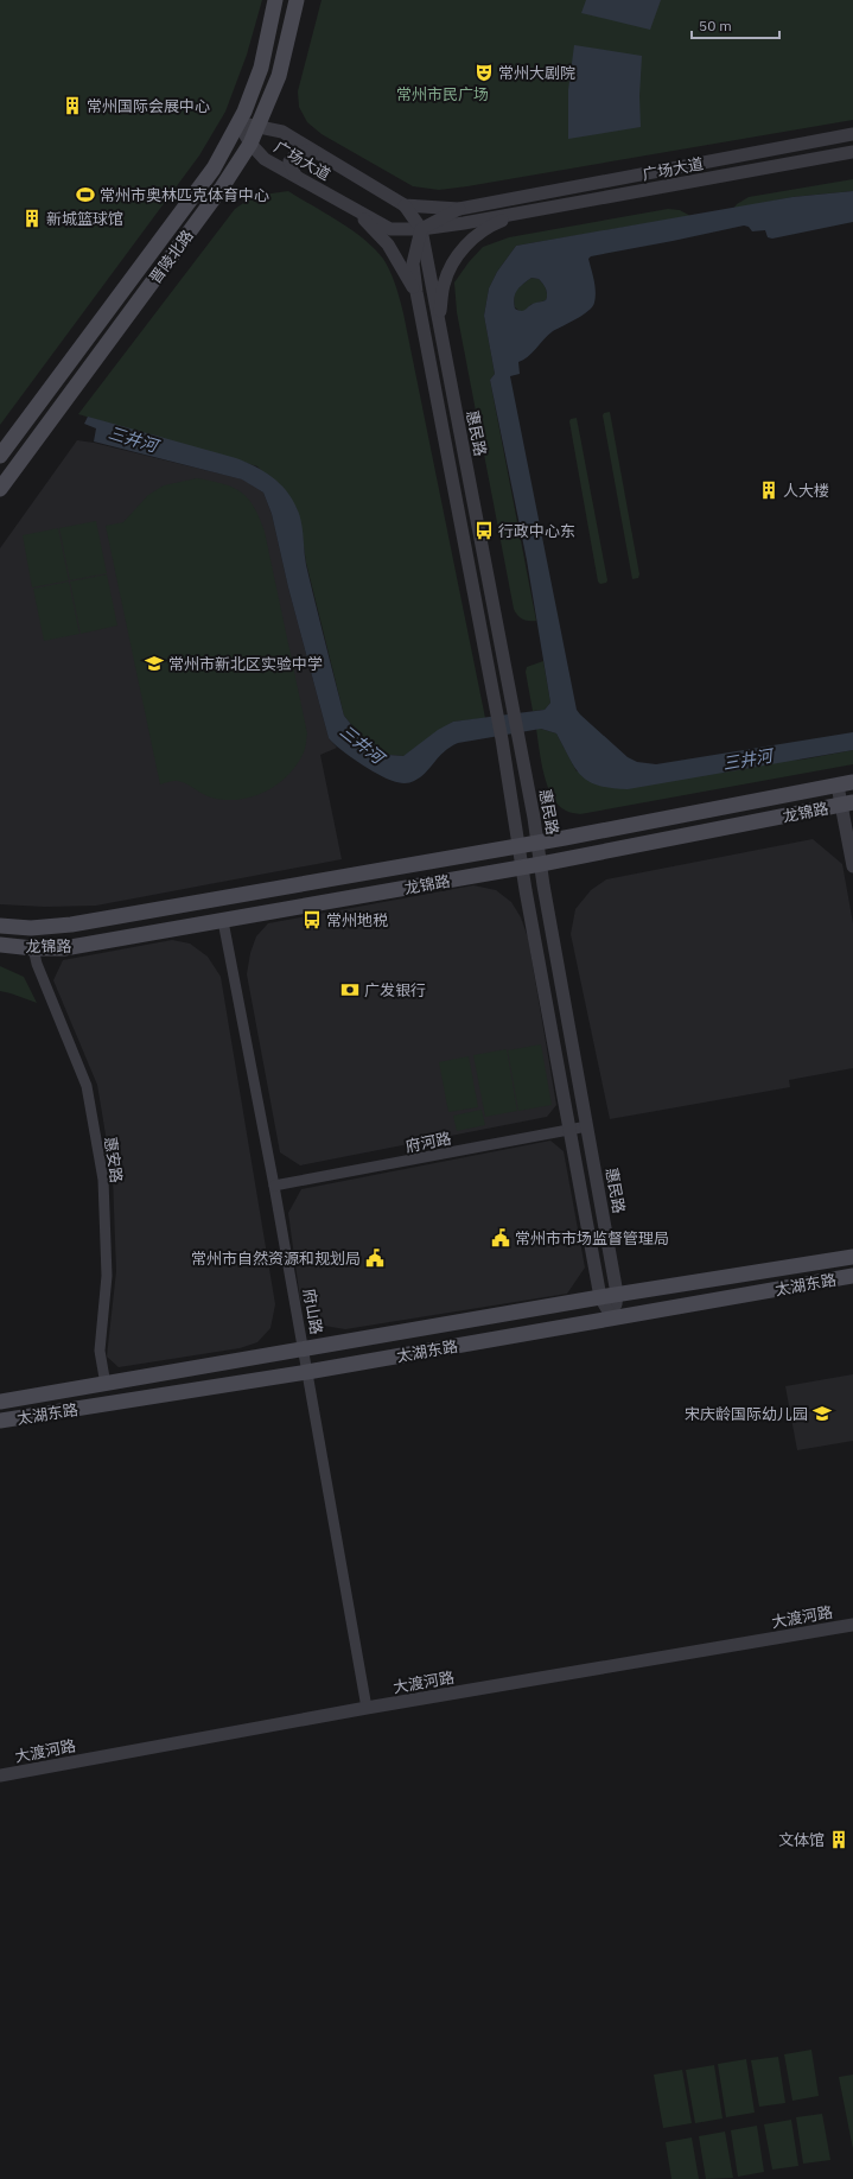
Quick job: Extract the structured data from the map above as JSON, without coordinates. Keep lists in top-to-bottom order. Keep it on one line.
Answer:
{"streets":{"main road":["晋陵北路","龙锦路","太湖东路"],"street":["广场大道","惠民路","府河路","惠安路","府山路","大渡河路"]},"crossings":[["广场大道","晋陵北路"],["广场大道","惠民路"],["惠民路","龙锦路"],["惠民路","府河路"],["惠民路","太湖东路"],["龙锦路","惠安路"],["龙锦路","府山路"],["府河路","府山路"],["惠安路","太湖东路"],["太湖东路","府山路"],["府山路","大渡河路"]],"water":["三井河"],"parks":["常州市民广场"],"places":{"theatre":["常州大剧院"],"building":["常州国际会展中心","新城篮球馆","人大楼","文体馆"],"sports":["常州市奥林匹克体育中心"],"bus stop":["行政中心东","常州地税"],"school or university":["常州市新北区实验中学","宋庆龄国际幼儿园"],"bank":["广发银行"],"public building":["常州市市场监督管理局","常州市自然资源和规划局"]},"scale_bar":"50 m"}
